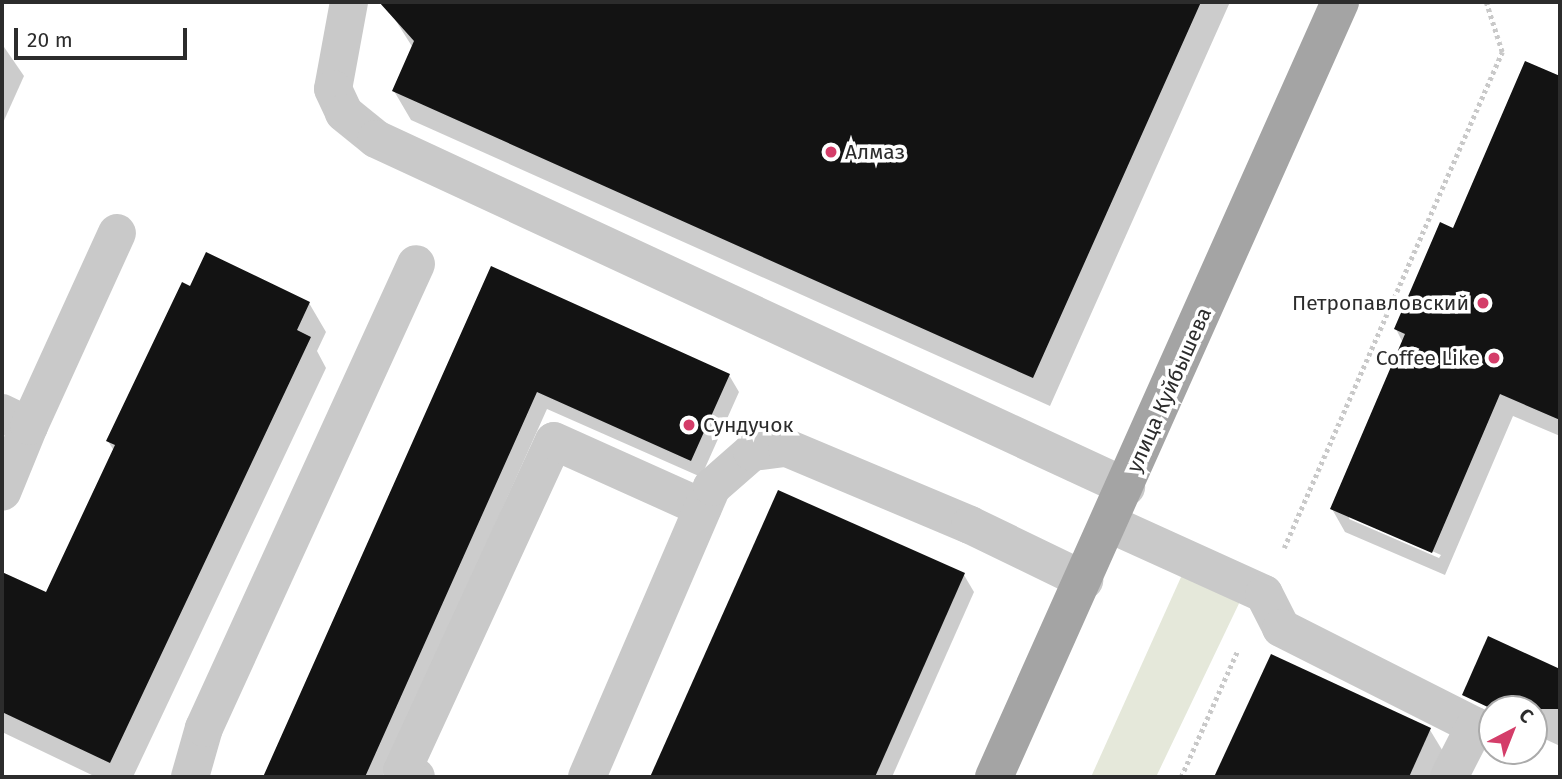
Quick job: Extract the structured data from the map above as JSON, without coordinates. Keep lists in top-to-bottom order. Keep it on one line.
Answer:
{"streets":{"main road":["улица Куйбышева"]},"places":["Алмаз","Петропавловский","Coffee Like","Сундучок"],"scale_bar":"20 m","north":"top right"}
